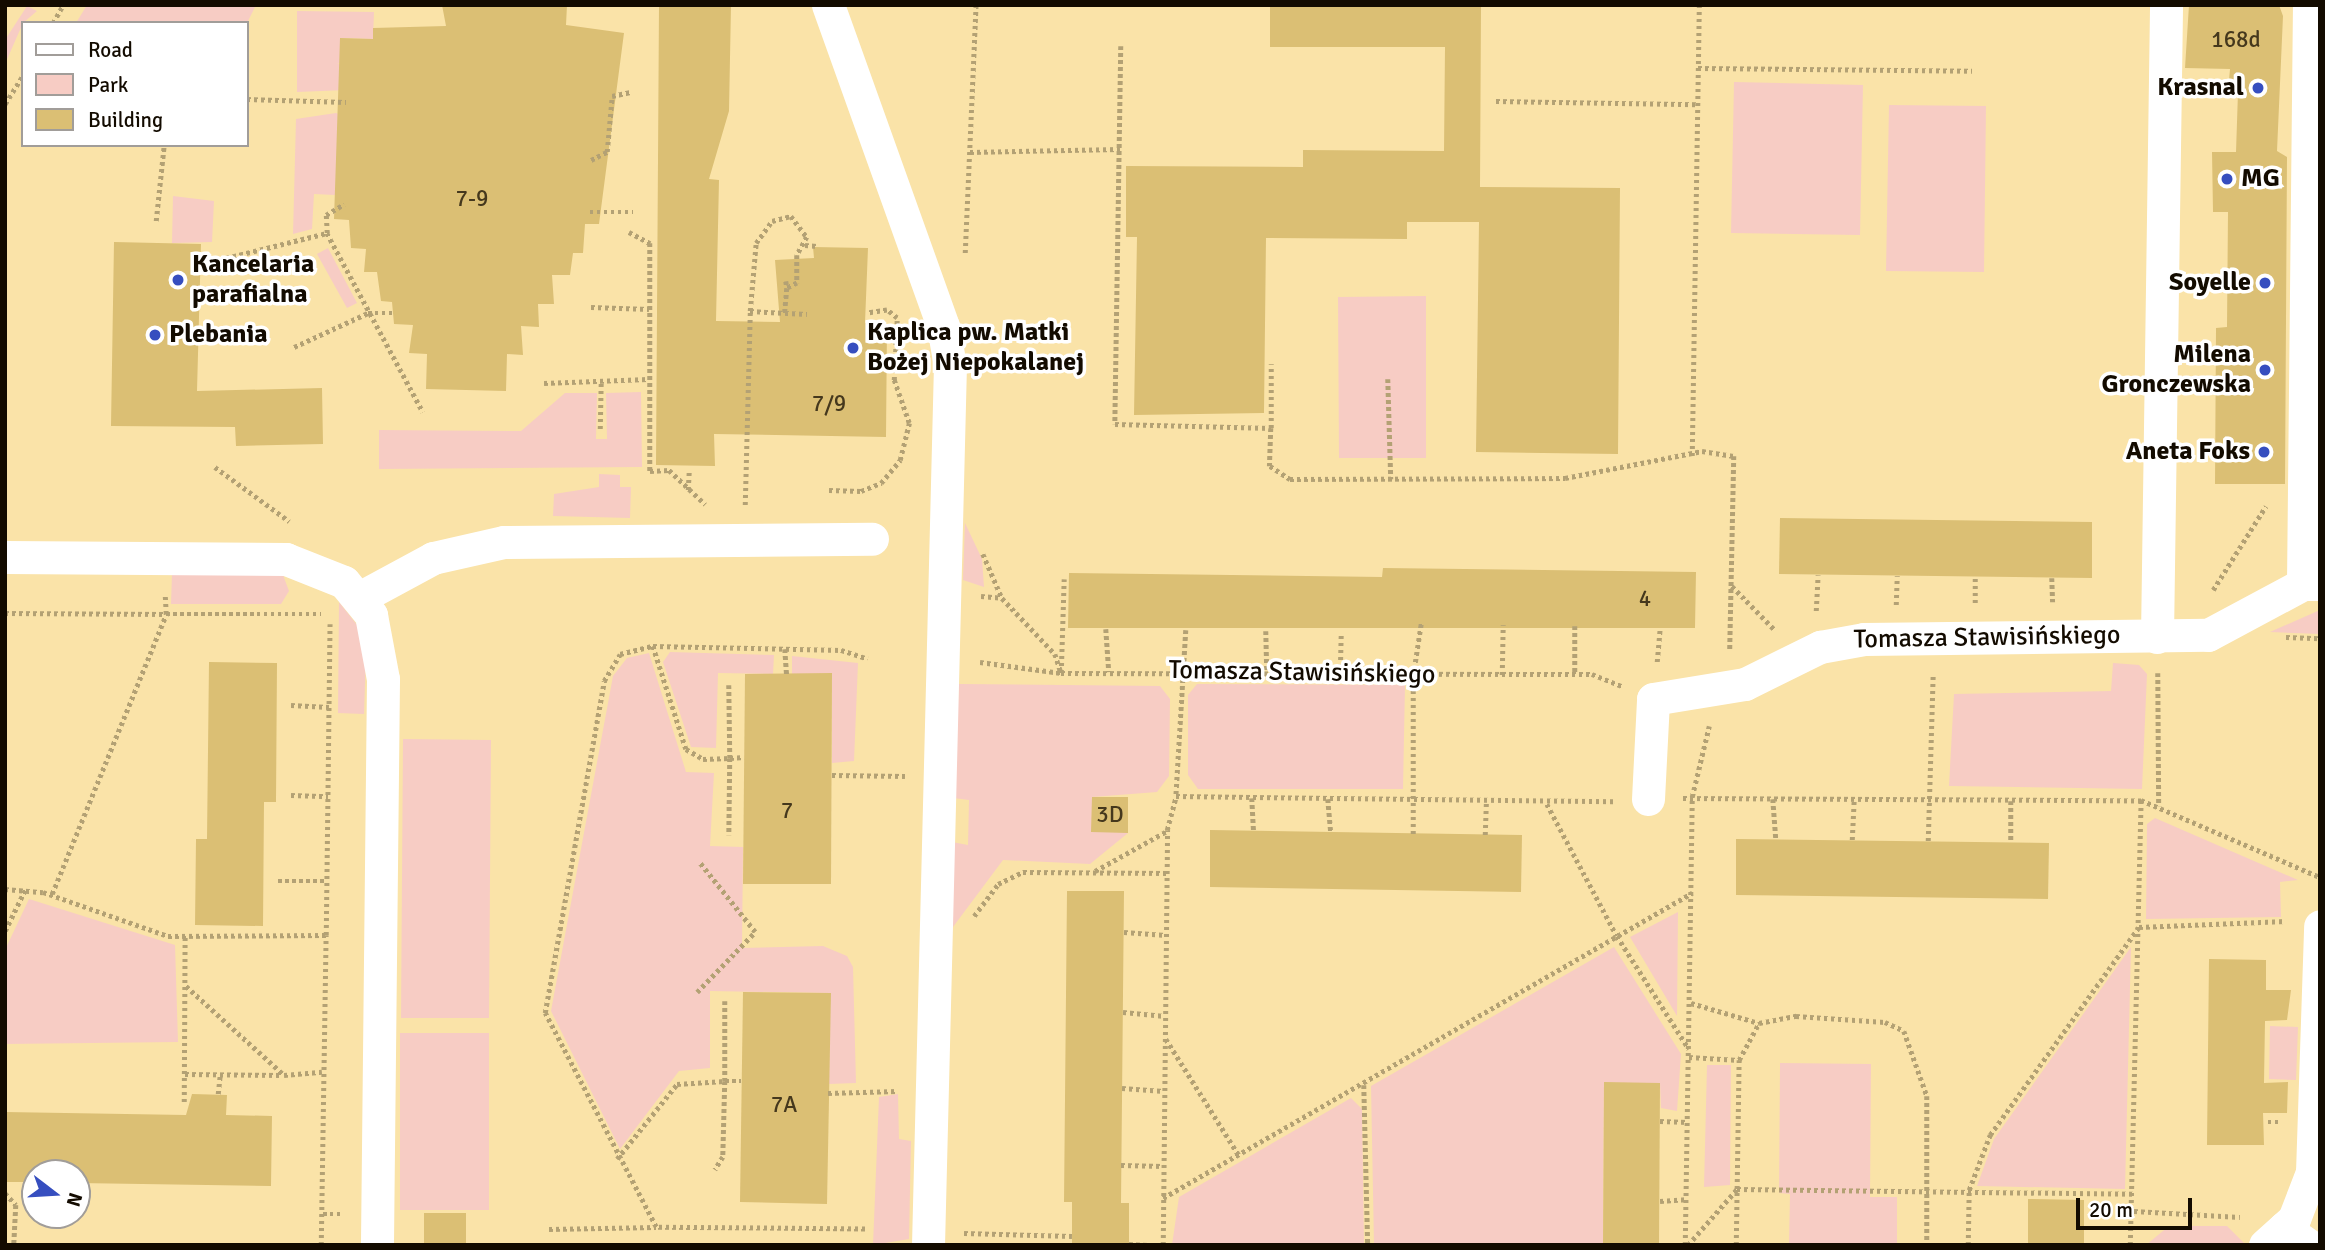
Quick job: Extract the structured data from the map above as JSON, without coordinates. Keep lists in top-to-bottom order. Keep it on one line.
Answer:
{"streets":{"street":["Tomasza Stawisińskiego"]},"places":["Krasnal","MG","Kancelaria parafialna","Soyelle","Plebania","Kaplica pw. Matki Bożej Niepokalanej","Milena Gronczewska","Aneta Foks"],"house_numbers":["168d","7-9","7/9","4","7","3D","7A"],"legend":["Road","Park","Building"],"scale_bar":"20 m","north":"right"}
